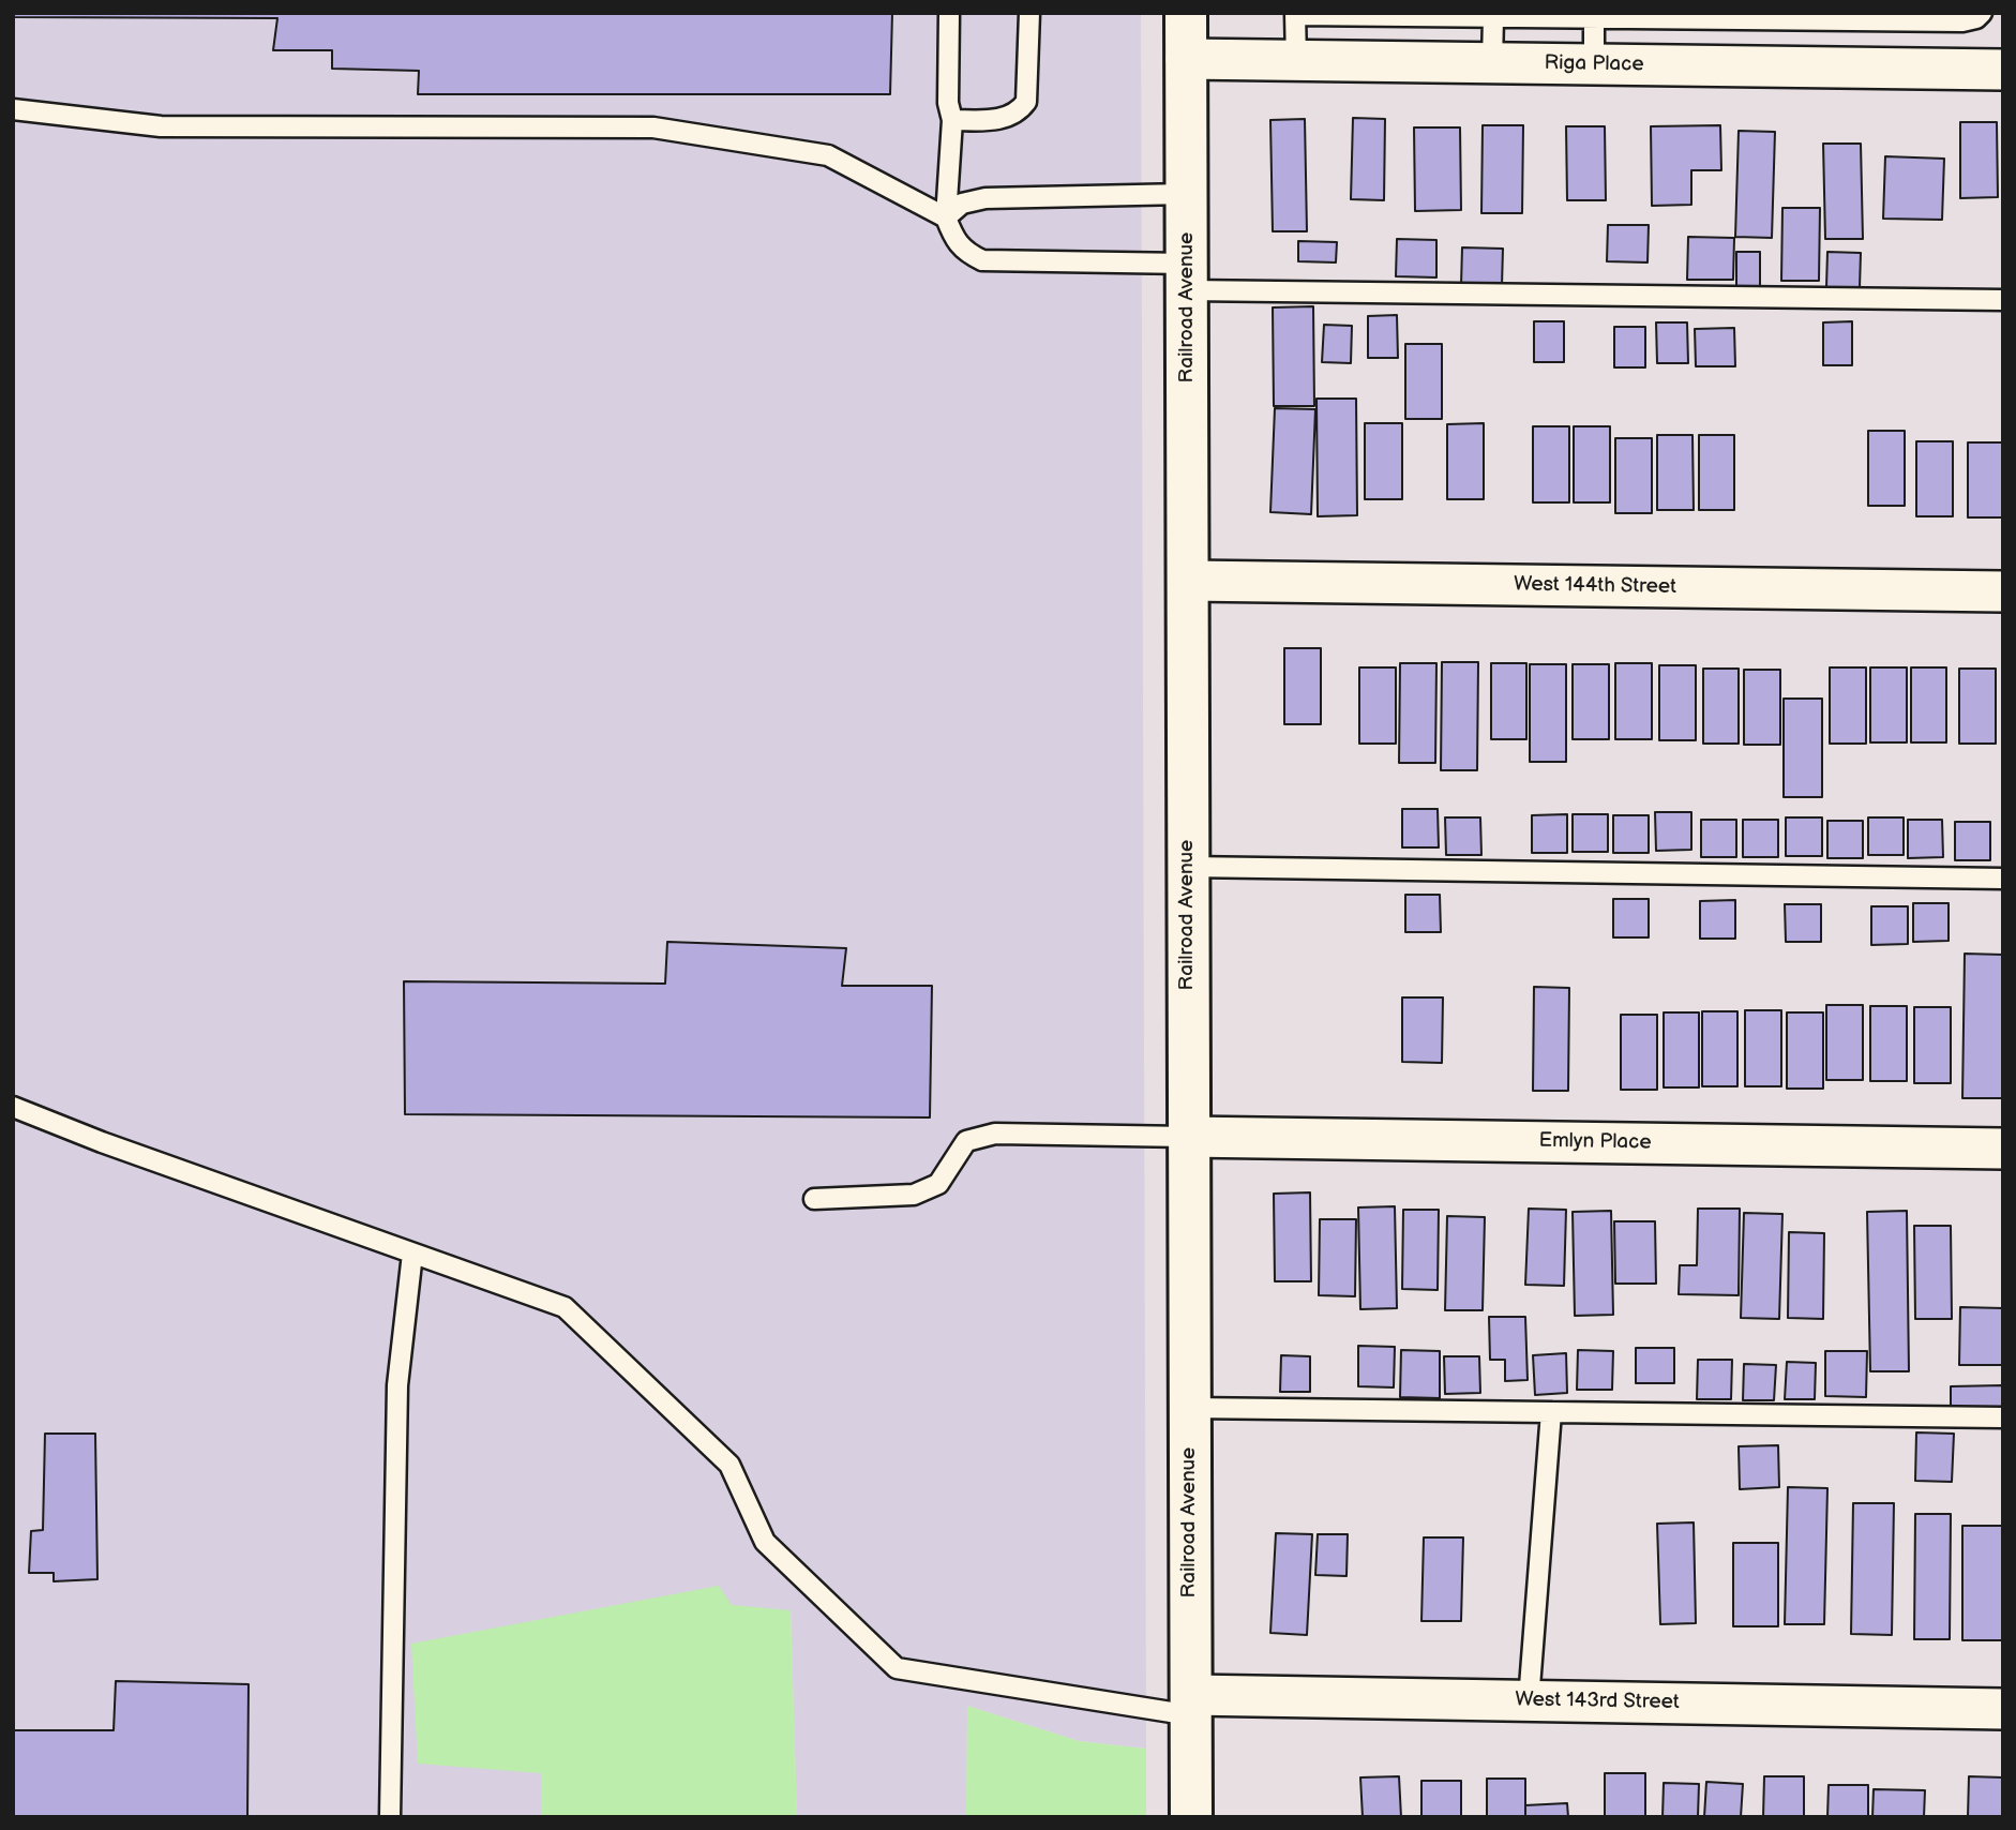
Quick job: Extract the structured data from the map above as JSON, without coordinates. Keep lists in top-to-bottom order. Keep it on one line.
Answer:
{"streets":{"street":["Riga Place","Railroad Avenue","West 144th Street","Emlyn Place","West 143rd Street"]},"crossings":[["Riga Place","Railroad Avenue"],["Railroad Avenue","West 144th Street"],["Railroad Avenue","Emlyn Place"],["Railroad Avenue","West 143rd Street"]]}
